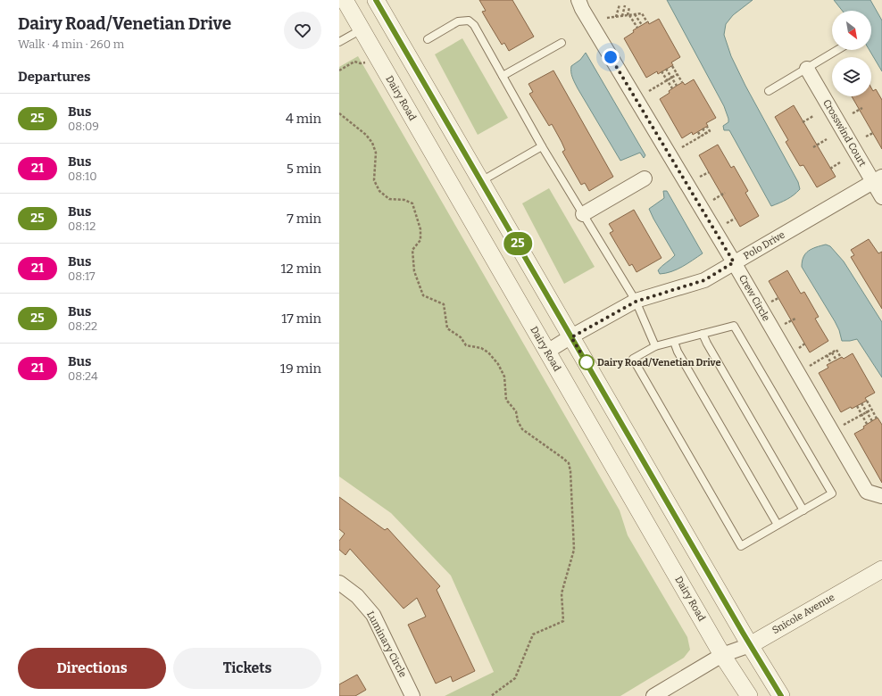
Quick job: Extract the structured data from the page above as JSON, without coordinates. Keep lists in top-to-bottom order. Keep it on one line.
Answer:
{"streets":{"street":["Dairy Road","Crosswind Court","Polo Drive","Crew Circle","Snicole Avenue","Luminary Circle"]},"crossings":[["Dairy Road","Polo Drive"],["Dairy Road","Snicole Avenue"],["Crosswind Court","Polo Drive"],["Polo Drive","Crew Circle"]],"places":["Dairy Road/Venetian Drive"],"lines":["bus line 25"],"north":"bottom right","page":{"heading":[["Dairy Road/Venetian Drive","Walk · 4 min · 260 m"],"Departures"],"on_map":"25","list":[{"mark":"25","name":"Bus","note":"08:09","value":"4 min"},{"mark":"21","name":"Bus","note":"08:10","value":"5 min"},{"mark":"25","name":"Bus","note":"08:12","value":"7 min"},{"mark":"21","name":"Bus","note":"08:17","value":"12 min"},{"mark":"25","name":"Bus","note":"08:22","value":"17 min"},{"mark":"21","name":"Bus","note":"08:24","value":"19 min"}],"buttons":["Directions","Tickets"]}}
